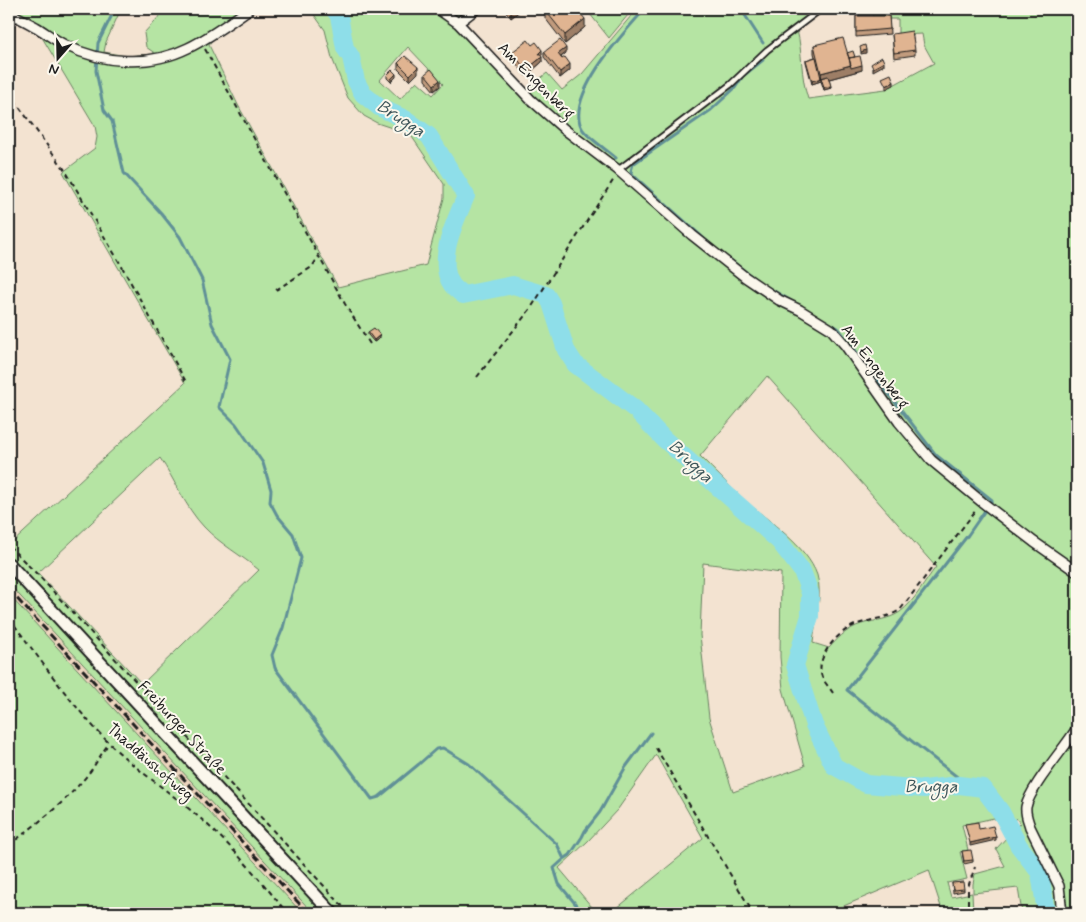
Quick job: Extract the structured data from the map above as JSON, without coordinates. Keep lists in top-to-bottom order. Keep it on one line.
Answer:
{"streets":{"street":["Am Engenberg","Freiburger Straße"],"path":["Thaddäushofweg"]},"water":["Brugga"],"north":"bottom"}
